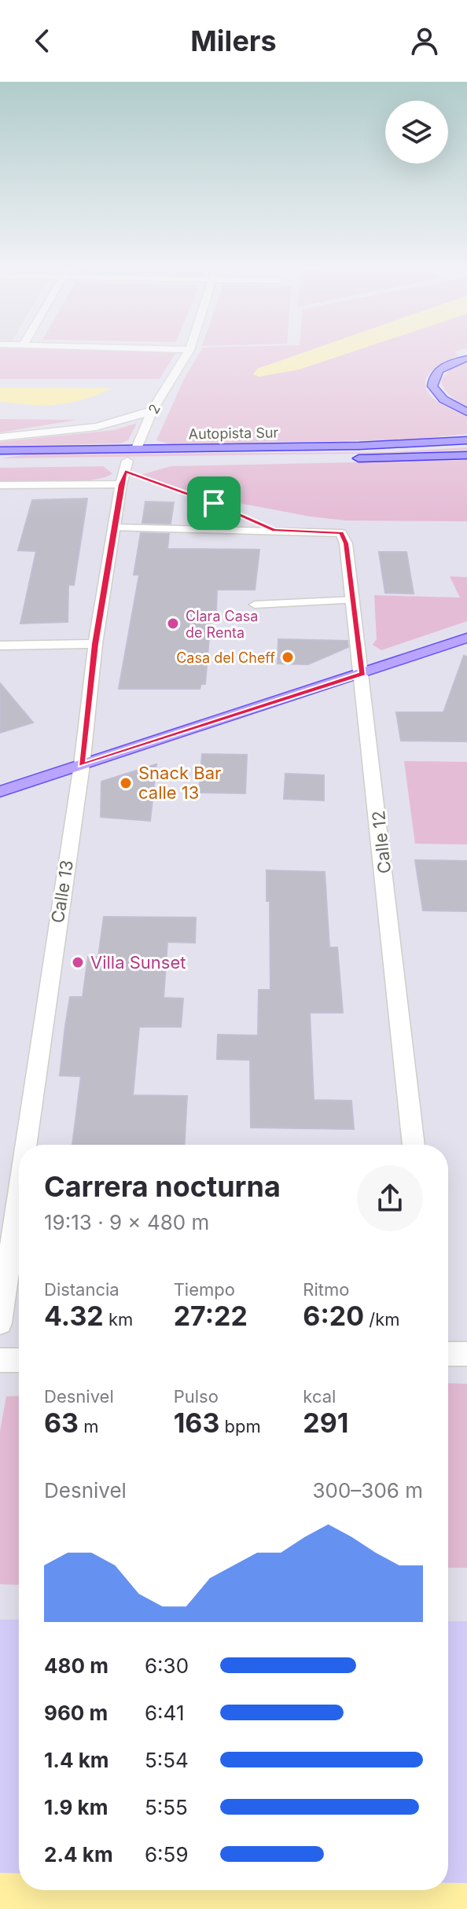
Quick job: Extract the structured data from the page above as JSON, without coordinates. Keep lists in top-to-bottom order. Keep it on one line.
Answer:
{"streets":{"highway":["Autopista Sur"],"street":["2","Calle 12","Calle 13"]},"crossings":[["2","Autopista Sur"],["2","Calle 13"],["Autopista Sur","Calle 13"]],"places":["Clara Casa de Renta","Casa del Cheff","Snack Bar calle 13","Villa Sunset"],"page":{"header":"Milers","heading":["Carrera nocturna","19:13 · 9 × 480 m"],"stats":[["Distancia","4.32 km"],["Tiempo","27:22"],["Ritmo","6:20 /km"],["Desnivel","63 m"],["Pulso","163 bpm"],["kcal","291"]],"chart":["Desnivel","300–306 m"],"list":[{"name":"480 m","note":"6:30"},{"name":"960 m","note":"6:41"},{"name":"1.4 km","note":"5:54"},{"name":"1.9 km","note":"5:55"},{"name":"2.4 km","note":"6:59"}]}}
